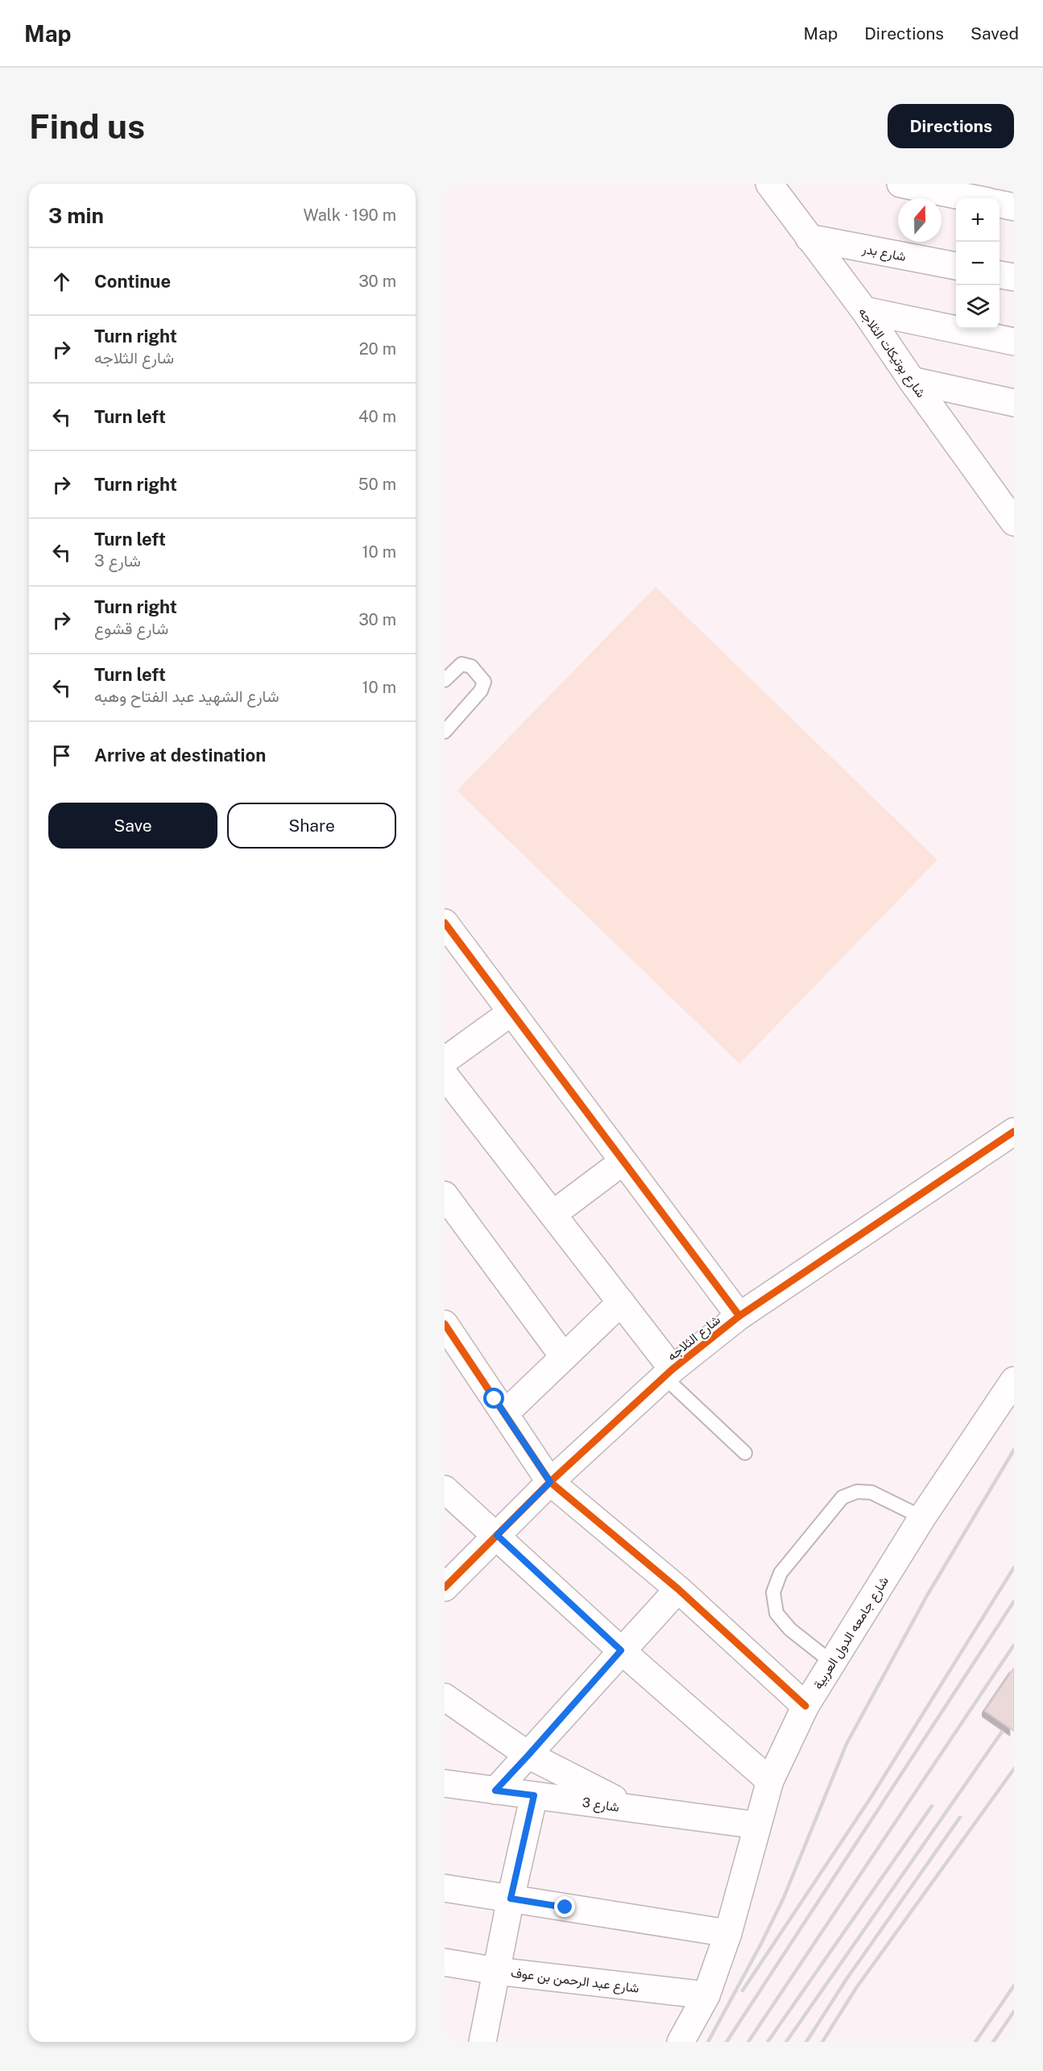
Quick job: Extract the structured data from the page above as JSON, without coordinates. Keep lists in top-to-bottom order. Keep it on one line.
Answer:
{"streets":{"street":["شارع بدر","شارع بوتيكات الثلاجه","شارع الثلاجه","شارع جامعه الدول العربية","شارع 3","شارع عبد الرحمن بن عوف"]},"crossings":[["شارع بدر","شارع بوتيكات الثلاجه"],["شارع جامعه الدول العربية","شارع 3"],["شارع جامعه الدول العربية","شارع عبد الرحمن بن عوف"]],"north":"top","page":{"header":"Map","nav":["Map","Directions","Saved"],"buttons":["Directions",["Save","Share"]],"title":"Find us","heading":["3 min","Walk · 190 m"],"map_buttons":["+","−"],"list":[["Continue","30 m"],["Turn right","شارع الثلاجه","20 m"],["Turn left","40 m"],["Turn right","50 m"],["Turn left","شارع 3","10 m"],["Turn right","شارع قشوع","30 m"],["Turn left","شارع الشهيد عبد الفتاح وهبه","10 m"],"Arrive at destination"]}}
